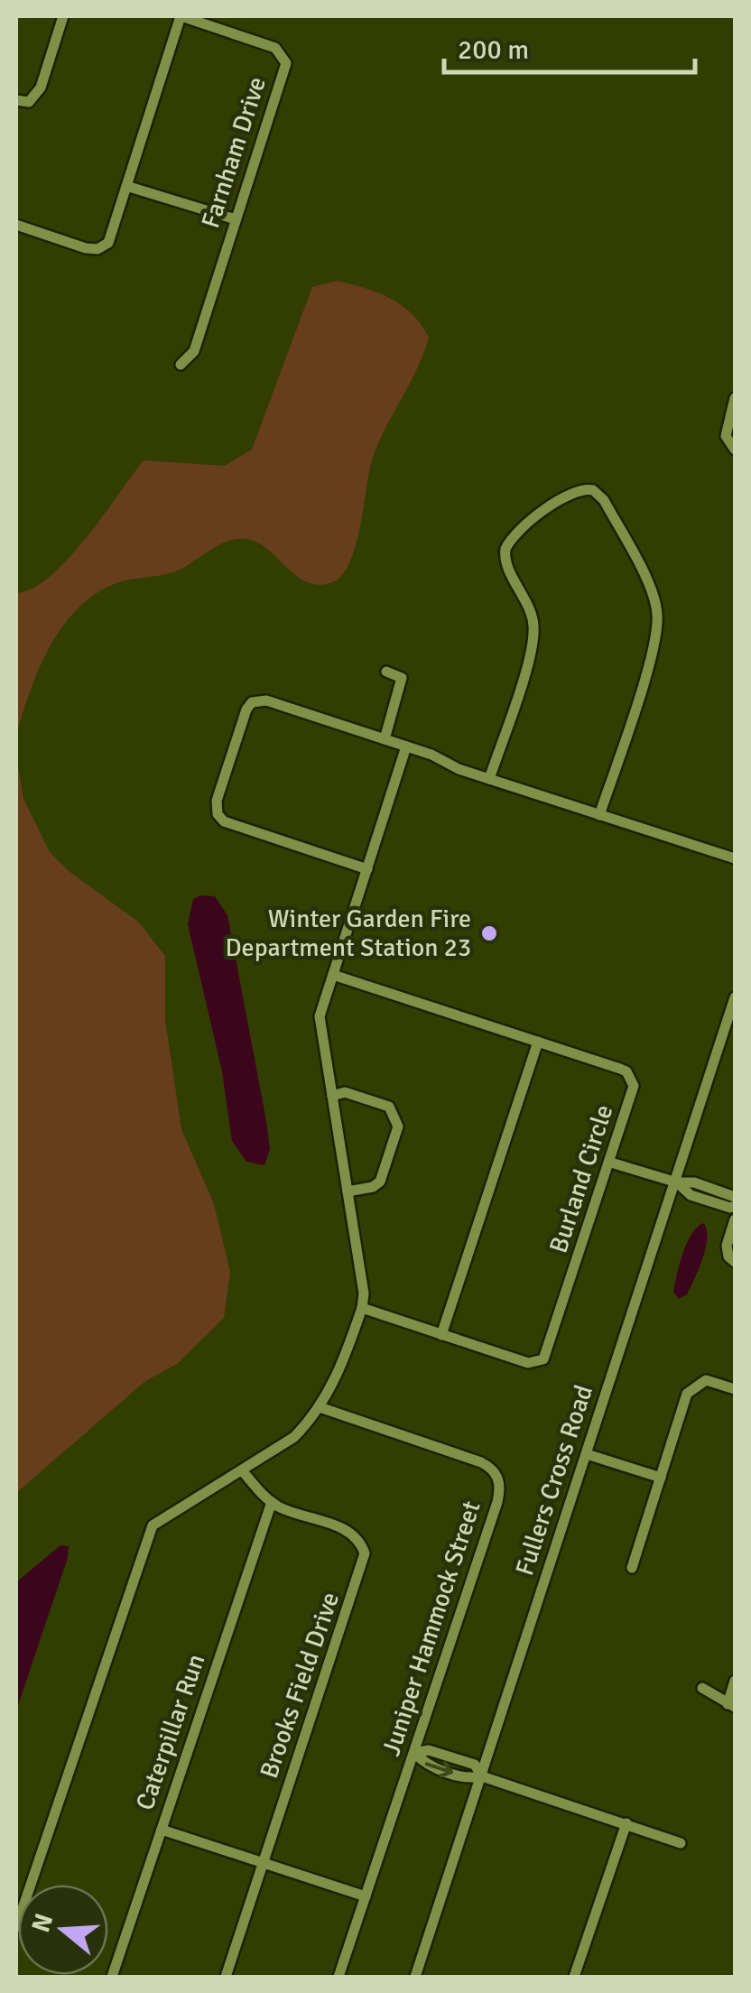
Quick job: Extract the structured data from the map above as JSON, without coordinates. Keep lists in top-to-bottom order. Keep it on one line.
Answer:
{"streets":{"street":["Farnham Drive","Burland Circle","Fullers Cross Road","Juniper Hammock Street","Brooks Field Drive","Caterpillar Run"]},"crossings":[["Brooks Field Drive","Caterpillar Run"]],"places":["Winter Garden Fire Department Station 23"],"scale_bar":"200 m","north":"left"}
